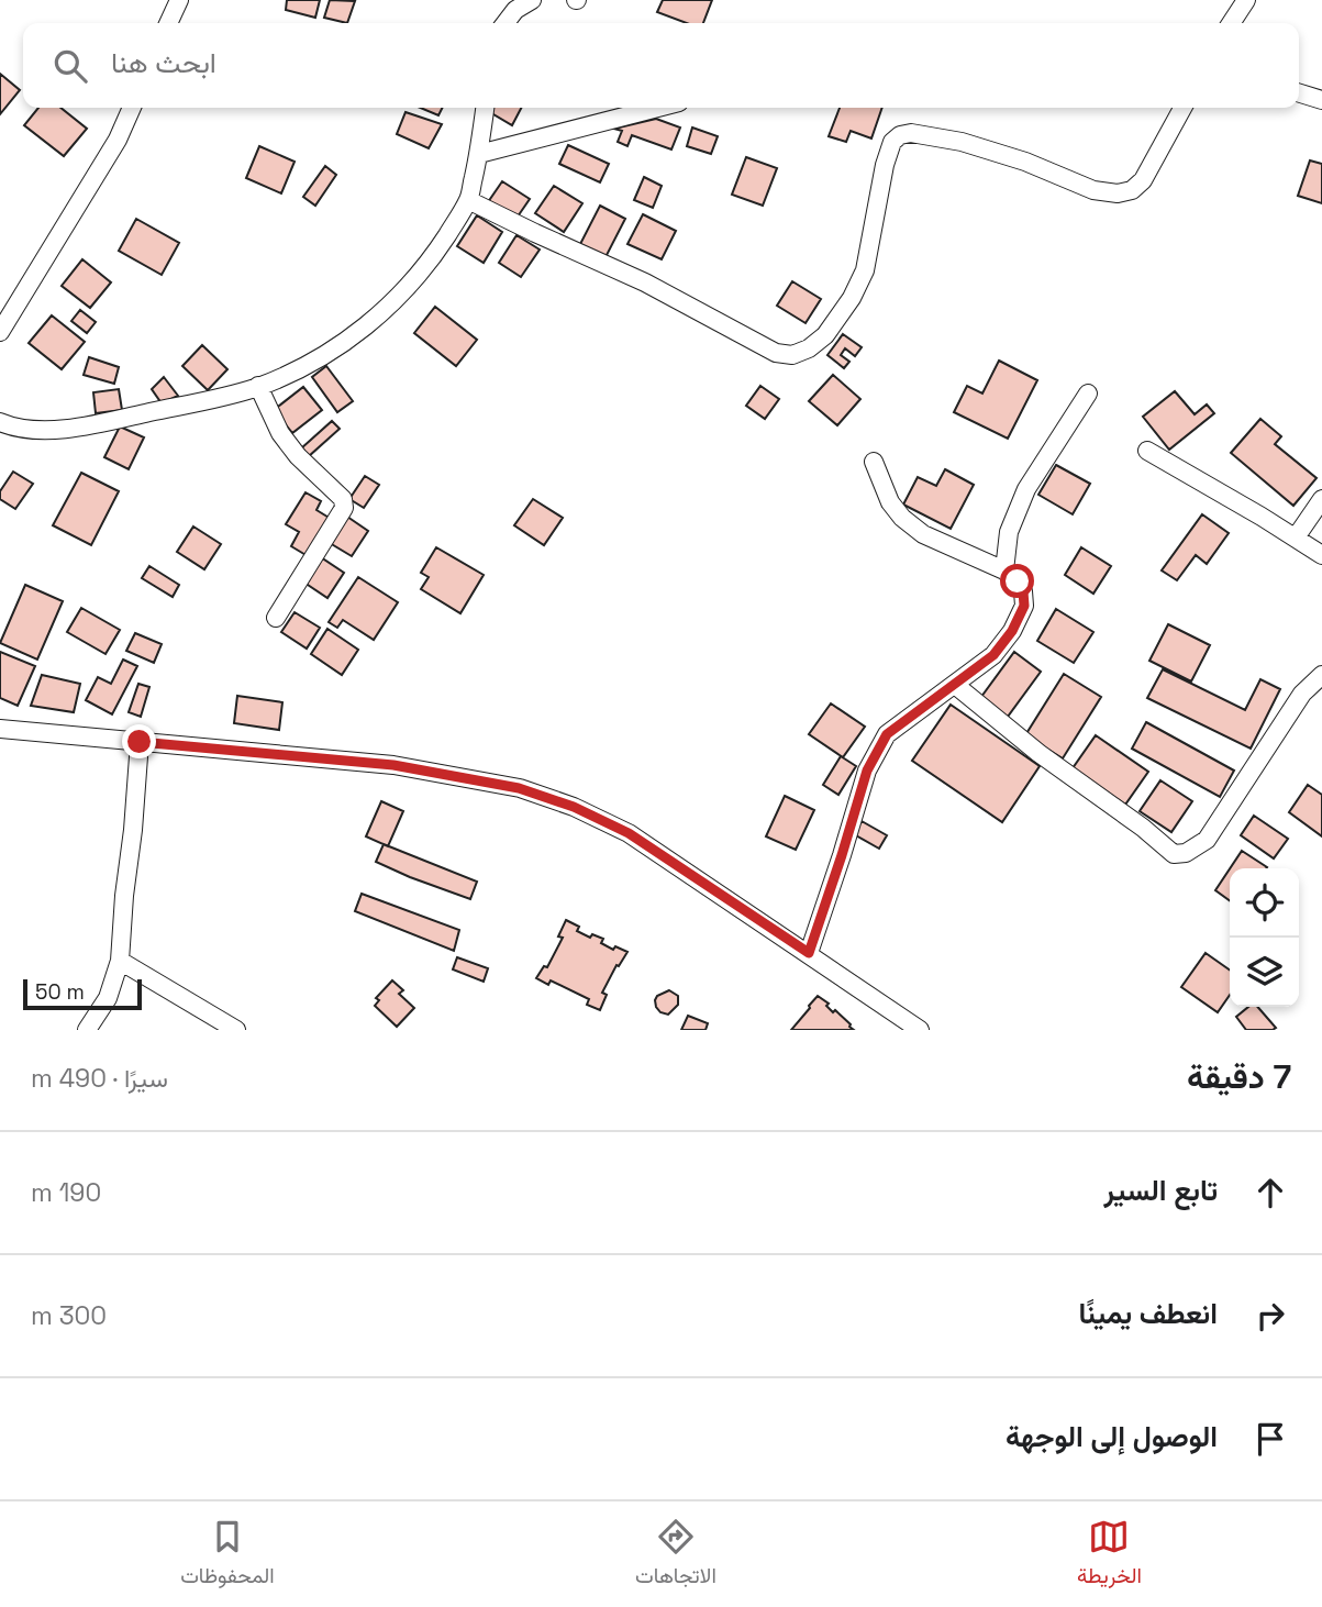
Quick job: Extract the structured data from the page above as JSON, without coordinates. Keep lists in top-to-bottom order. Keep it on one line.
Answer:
{"scale_bar":"50 m","page":{"search":"ابحث هنا","scale":"50 m","heading":["7 دقيقة","سيرًا · 490 m"],"list":[["تابع السير","190 m"],["انعطف يمينًا","300 m"],"الوصول إلى الوجهة"],"nav":["الخريطة","الاتجاهات","المحفوظات"]}}
